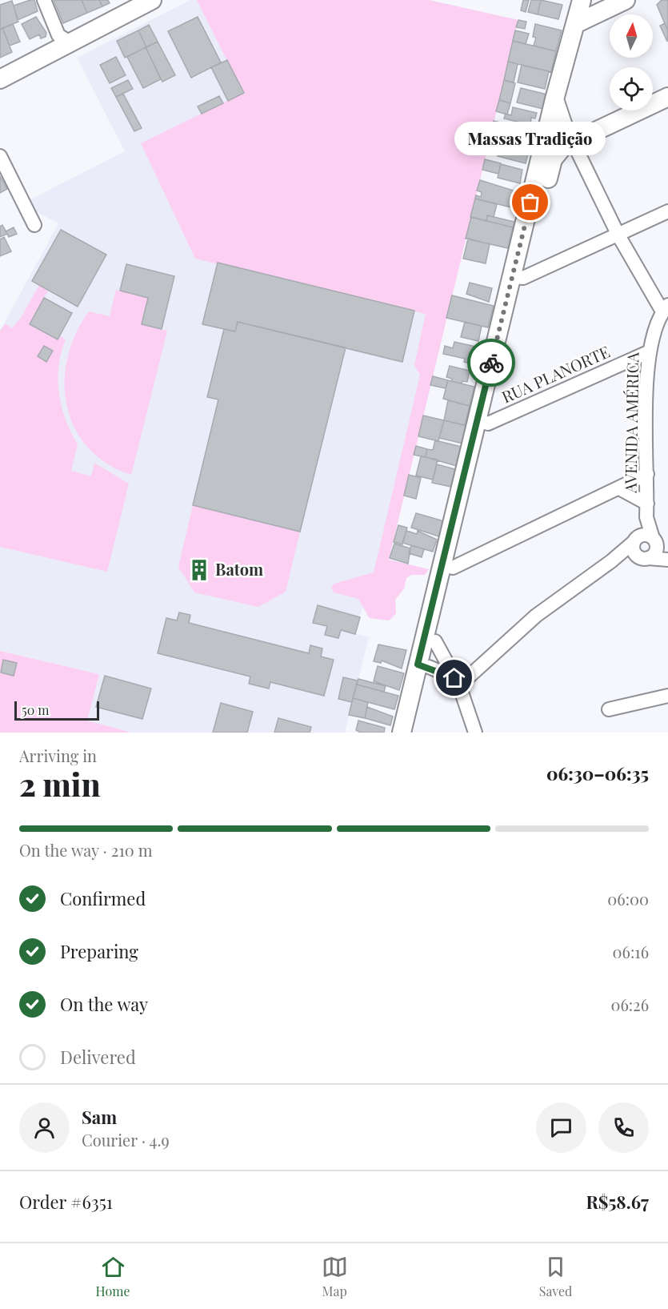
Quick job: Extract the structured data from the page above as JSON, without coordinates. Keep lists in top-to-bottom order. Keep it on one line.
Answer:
{"streets":{"street":["RUA PLANORTE","AVENIDA AMÉRICA"]},"crossings":[["RUA PLANORTE","AVENIDA AMÉRICA"]],"places":{"other":["Massas Tradição"],"building":["Batom"]},"scale_bar":"50 m","north":"top","page":{"bubble":"Massas Tradição","scale":"50 m","heading":["2 min","Arriving in","06:30–06:35"],"panel":["Sam","Courier · 4.9","Order #6351","R$58.67"],"bar":"On the way · 210 m","list":[["Confirmed","06:00"],["Preparing","06:16"],["On the way","06:26"],"Delivered"],"tabs":["Home","Map","Saved"]}}
